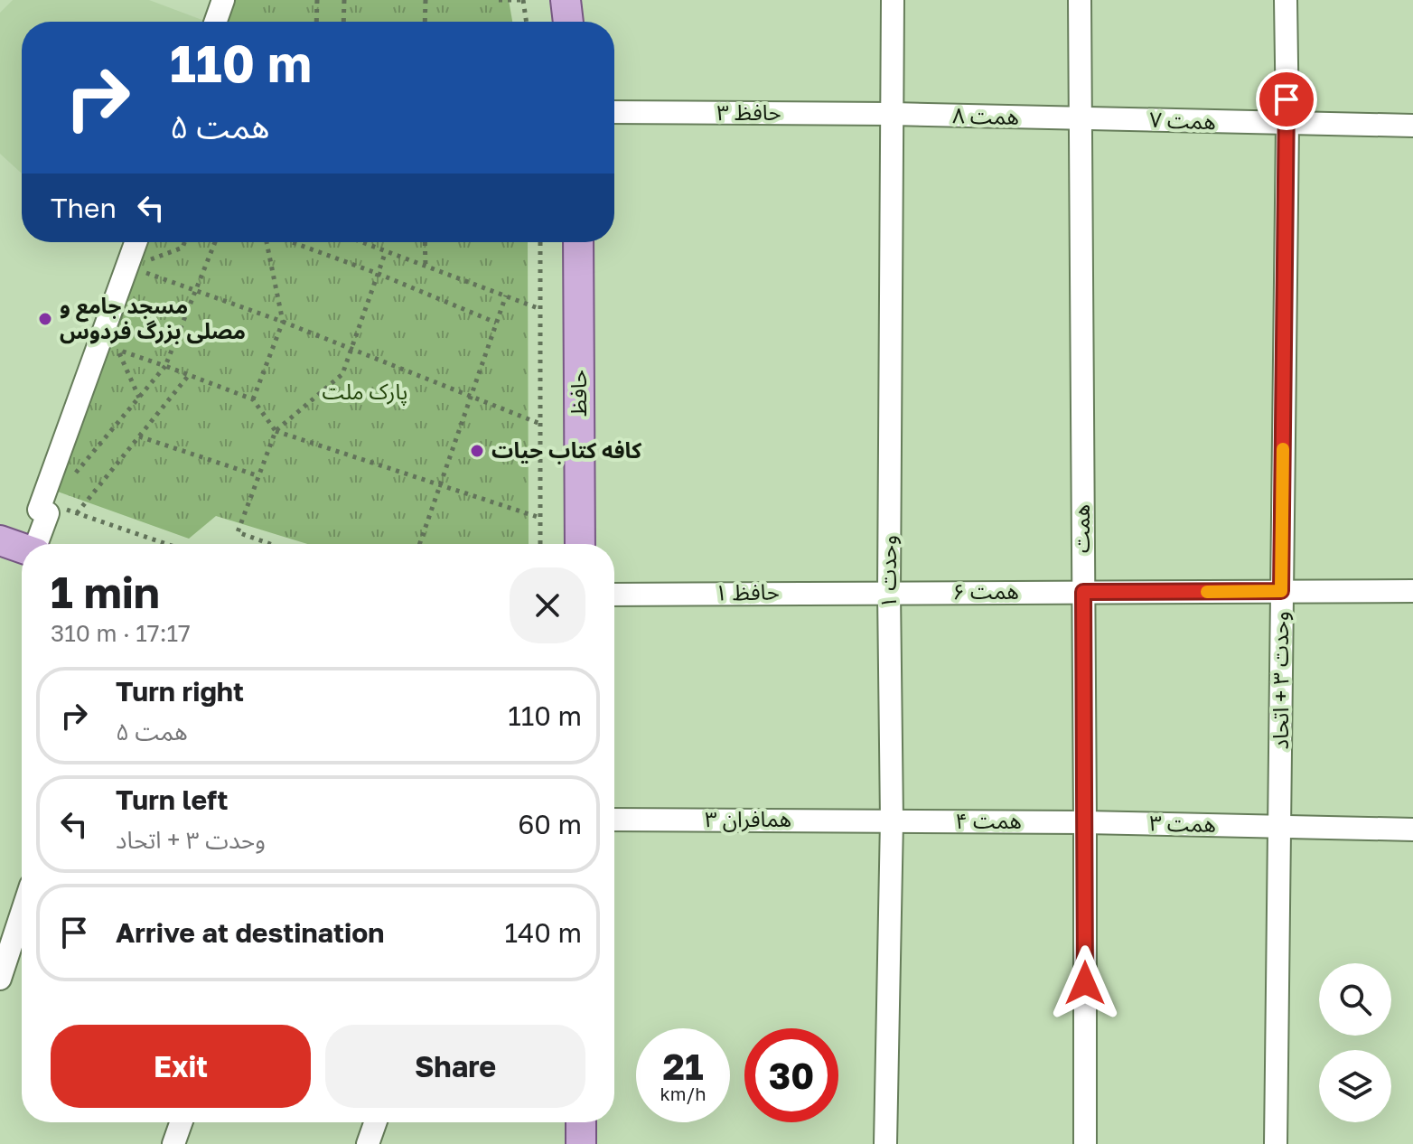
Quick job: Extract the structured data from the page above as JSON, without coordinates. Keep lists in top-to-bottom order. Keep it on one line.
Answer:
{"streets":{"main road":["حافظ"],"street":["حافظ ۳","همت ۸","همت ۷","همت","وحدت ۱","همت ۶","حافظ ۱","وحدت ۳ + اتحاد","همافران ۳","همت ۴","همت ۳"]},"crossings":[["حافظ ۳","همت ۸"],["حافظ ۳","وحدت ۱"],["همت ۸","همت ۷"],["همت ۸","همت"],["همت ۸","وحدت ۱"],["همت ۷","همت"],["همت ۷","وحدت ۳ + اتحاد"],["همت","همت ۶"],["همت","همت ۴"],["همت","همت ۳"],["وحدت ۱","همت ۶"],["وحدت ۱","حافظ ۱"],["وحدت ۱","همافران ۳"],["وحدت ۱","همت ۴"],["همت ۶","حافظ ۱"],["همت ۶","وحدت ۳ + اتحاد"],["وحدت ۳ + اتحاد","همت ۳"],["همافران ۳","همت ۴"],["همت ۴","همت ۳"]],"parks":["پارک ملت"],"places":["مسجد جامع و مصلی بزرگ فردوس","کافه کتاب حیات"],"page":{"turn":["110 m","همت ۵"],"then":"Then","heading":["1 min","310 m · 17:17"],"list":[{"name":"Turn right","note":"همت ۵","value":"110 m"},{"name":"Turn left","note":"وحدت ۳ + اتحاد","value":"60 m"},{"name":"Arrive at destination","value":"140 m"}],"buttons":["Exit","Share"],"speed":"21 km/h","limit":"30"}}
